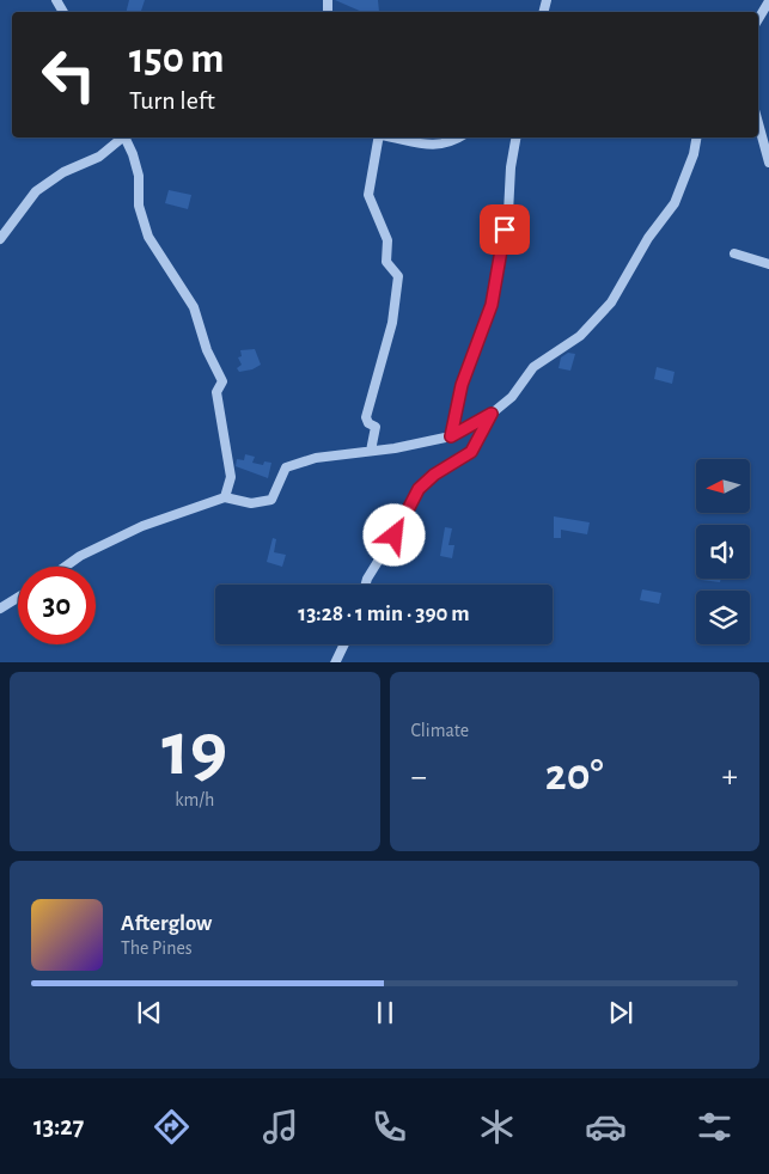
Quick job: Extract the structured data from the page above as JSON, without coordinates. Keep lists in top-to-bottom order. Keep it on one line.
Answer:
{"north":"left","page":{"turn":["150 m","Turn left"],"limit":"30","trip":"13:28 · 1 min · 390 m","tile":[["19","km/h"],"Climate"],"heat":["−","20°","+"],"song":["Afterglow","The Pines"],"tabs":"13:27"}}
